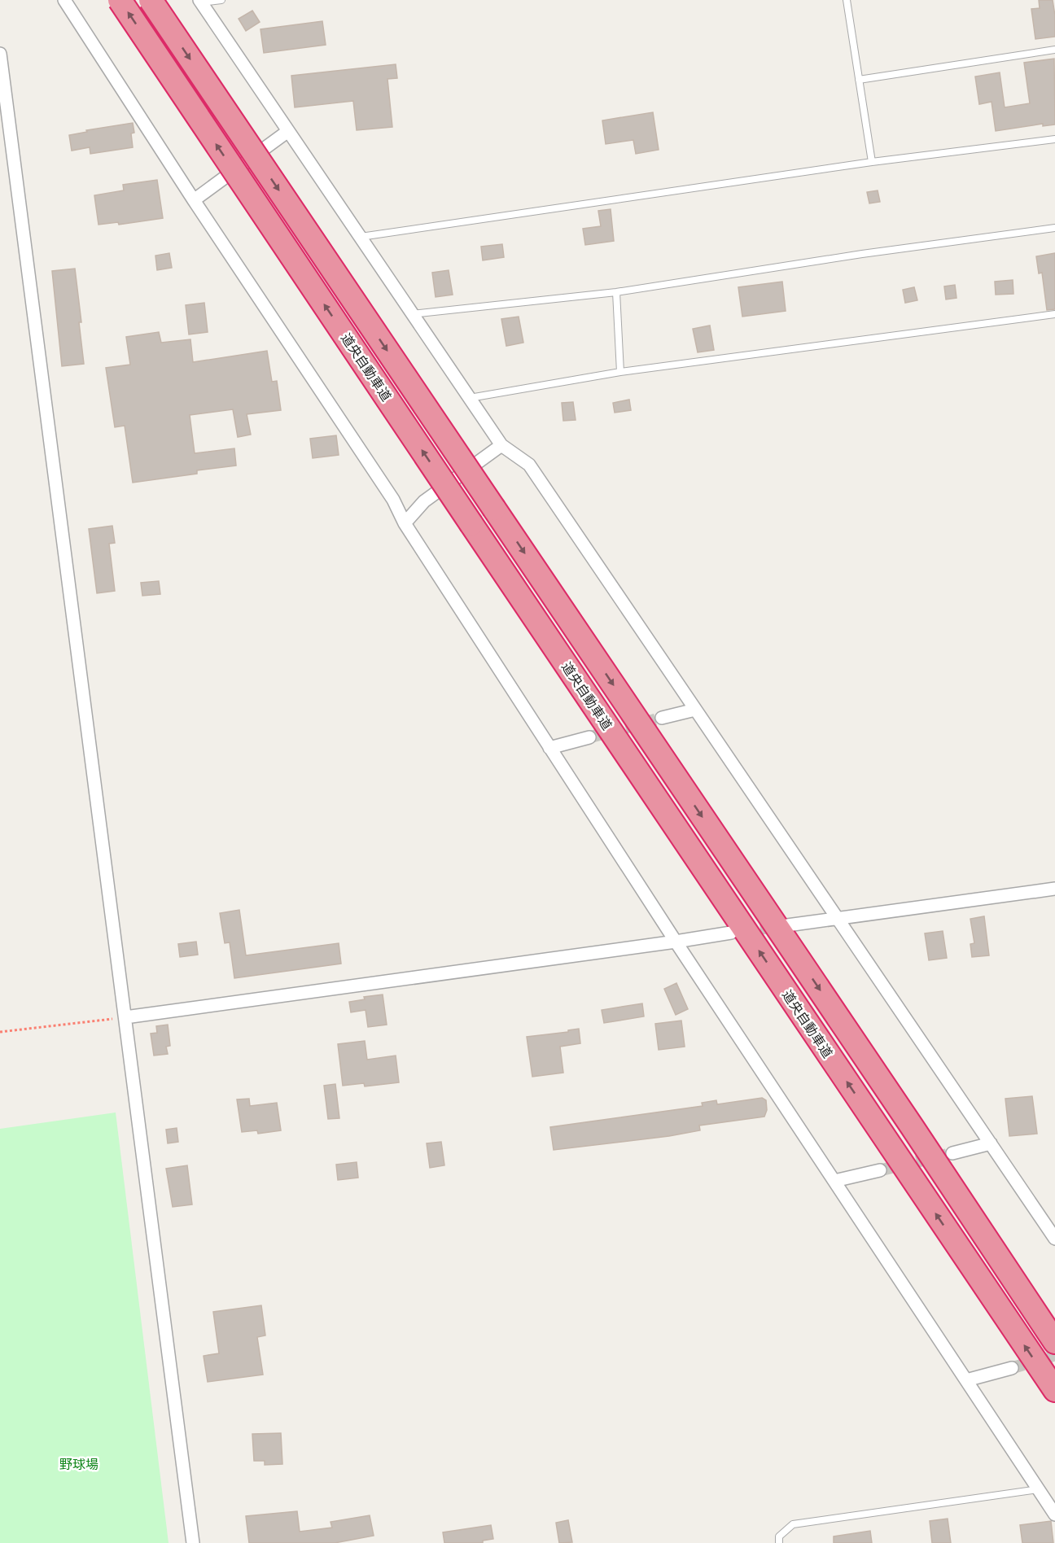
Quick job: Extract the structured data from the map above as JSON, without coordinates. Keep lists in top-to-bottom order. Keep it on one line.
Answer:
{"streets":{"highway":["道央自動車道"]},"parks":["野球場"]}
